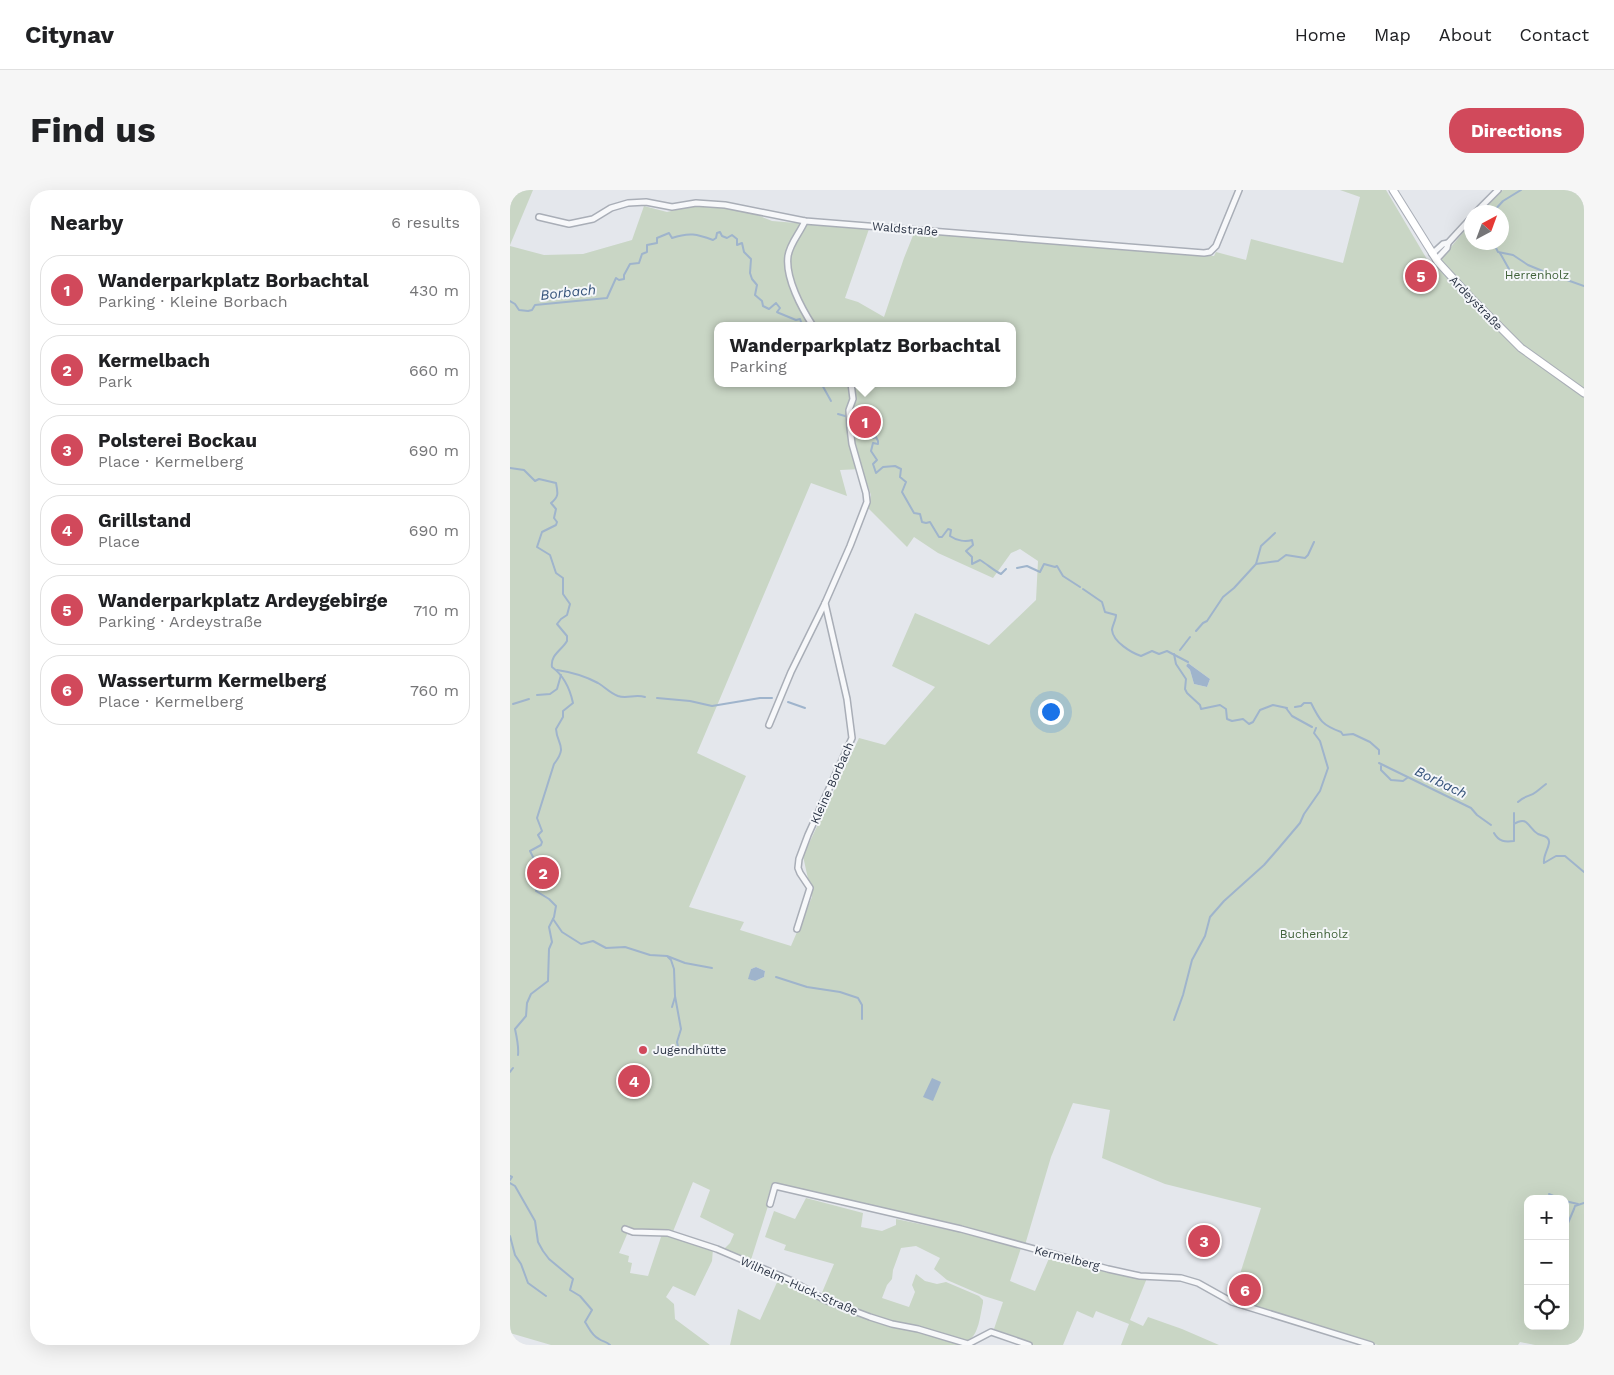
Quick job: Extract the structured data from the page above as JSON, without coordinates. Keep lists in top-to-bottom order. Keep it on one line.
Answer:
{"streets":{"main road":["Ardeystraße"],"street":["Waldstraße","Kleine Borbach","Kermelberg","Wilhelm-Huck-Straße"]},"water":["Borbach"],"parks":["Herrenholz","Buchenholz"],"places":["Jugendhütte"],"north":"top right","page":{"header":"Citynav","nav":["Home","Map","About","Contact"],"buttons":"Directions","title":"Find us","heading":["Nearby","6 results"],"list":[{"mark":"1","name":"Wanderparkplatz Borbachtal","note":"Parking · Kleine Borbach","value":"430 m"},{"mark":"2","name":"Kermelbach","note":"Park","value":"660 m"},{"mark":"3","name":"Polsterei Bockau","note":"Place · Kermelberg","value":"690 m"},{"mark":"4","name":"Grillstand","note":"Place","value":"690 m"},{"mark":"5","name":"Wanderparkplatz Ardeygebirge","note":"Parking · Ardeystraße","value":"710 m"},{"mark":"6","name":"Wasserturm Kermelberg","note":"Place · Kermelberg","value":"760 m"}],"pins":["5","1","2","4","3","6"],"popup":["Wanderparkplatz Borbachtal","Parking"],"map_buttons":["+","−"]}}
